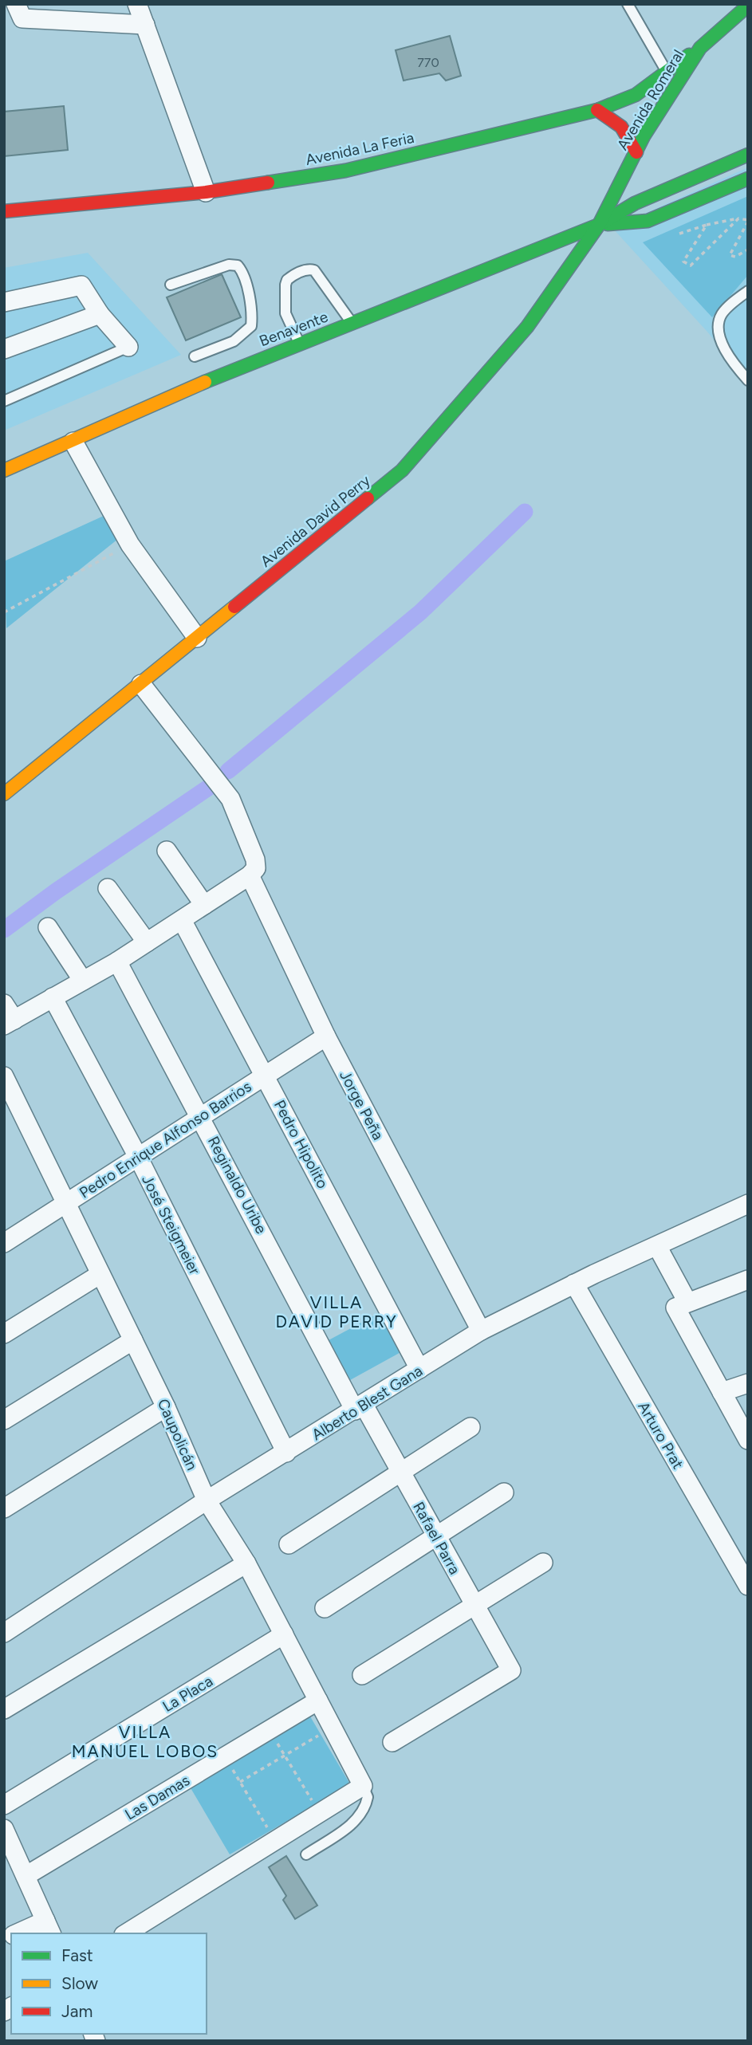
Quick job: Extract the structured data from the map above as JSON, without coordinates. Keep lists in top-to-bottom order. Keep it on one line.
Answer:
{"streets":{"main road":["Avenida Romeral","Avenida La Feria","Benavente","Avenida David Perry"],"street":["Jorge Peña","Pedro Enrique Alfonso Barrios","Pedro Hipolito","Reginaldo Uribe","José Steigmeier","Alberto Blest Gana","Caupolicán","Arturo Prat","Rafael Parra","La Placa","Las Damas"]},"crossings":[["Avenida Romeral","Avenida La Feria"],["Avenida Romeral","Benavente"],["Avenida Romeral","Avenida David Perry"],["Benavente","Avenida David Perry"],["Avenida David Perry","Jorge Peña"],["Jorge Peña","Pedro Enrique Alfonso Barrios"],["Jorge Peña","Alberto Blest Gana"],["Pedro Enrique Alfonso Barrios","Pedro Hipolito"],["Pedro Enrique Alfonso Barrios","Reginaldo Uribe"],["Pedro Enrique Alfonso Barrios","José Steigmeier"],["Pedro Enrique Alfonso Barrios","Caupolicán"],["Pedro Hipolito","Alberto Blest Gana"],["Reginaldo Uribe","Alberto Blest Gana"],["Reginaldo Uribe","Rafael Parra"],["José Steigmeier","Alberto Blest Gana"],["Alberto Blest Gana","Caupolicán"],["Alberto Blest Gana","Arturo Prat"],["Alberto Blest Gana","Rafael Parra"],["Caupolicán","La Placa"],["Caupolicán","Las Damas"]],"districts":["VILLA DAVID PERRY","VILLA MANUEL LOBOS"],"house_numbers":["770"],"legend":["Fast","Slow","Jam"]}
